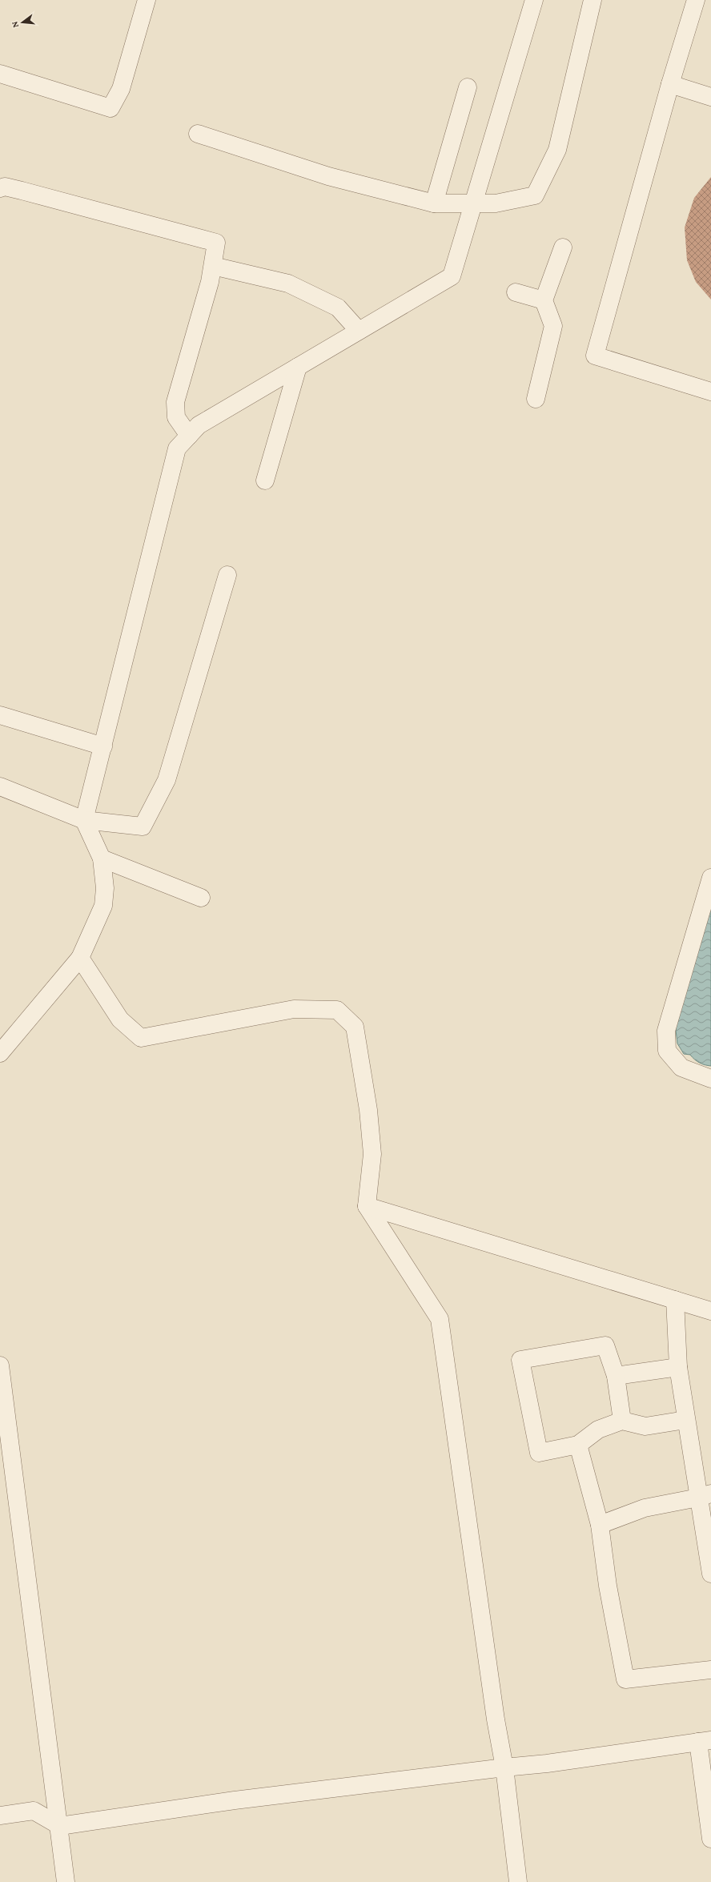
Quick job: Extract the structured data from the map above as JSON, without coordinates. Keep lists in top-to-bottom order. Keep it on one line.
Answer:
{"north":"left"}
